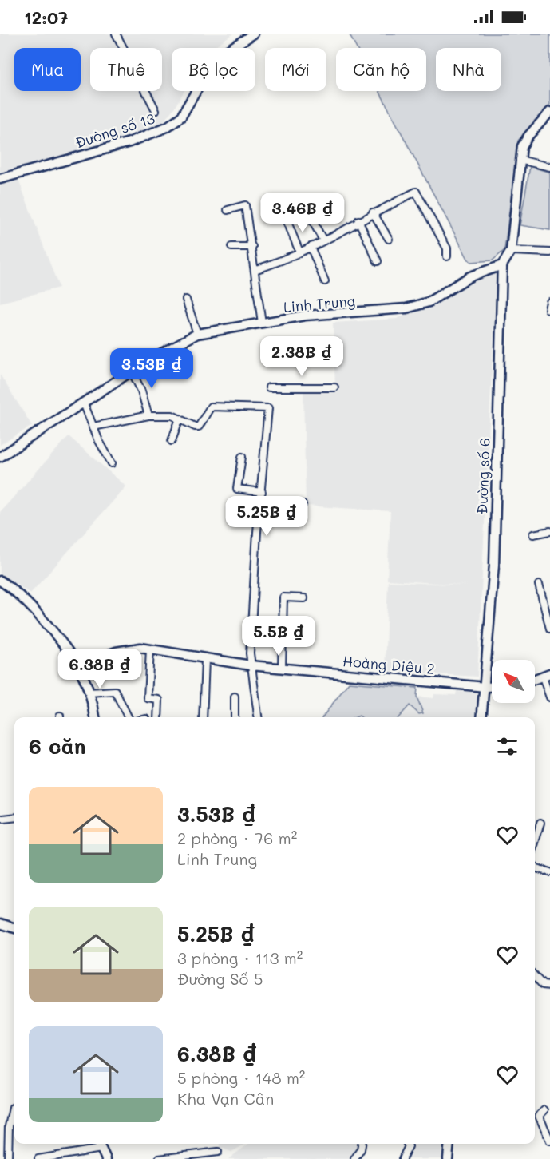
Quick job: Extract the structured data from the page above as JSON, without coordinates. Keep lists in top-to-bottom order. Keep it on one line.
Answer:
{"streets":{"street":["Đường số 13","Linh Trung","Đường số 6","Hoàng Diệu 2"]},"crossings":[["Linh Trung","Đường số 6"],["Đường số 6","Hoàng Diệu 2"]],"north":"top left","page":{"status":"12:07","chip":["Mua","Thuê","Bộ lọc","Mới","Căn hộ","Nhà"],"price":["3.46B ₫","2.38B ₫","3.53B ₫","5.25B ₫","5.5B ₫","6.38B ₫"],"heading":"6 căn","list":[{"name":"3.53B ₫","note":"2 phòng · 76 m² · Linh Trung"},{"name":"5.25B ₫","note":"3 phòng · 113 m² · Đường Số 5"},{"name":"6.38B ₫","note":"5 phòng · 148 m² · Kha Vạn Cân"}]}}
